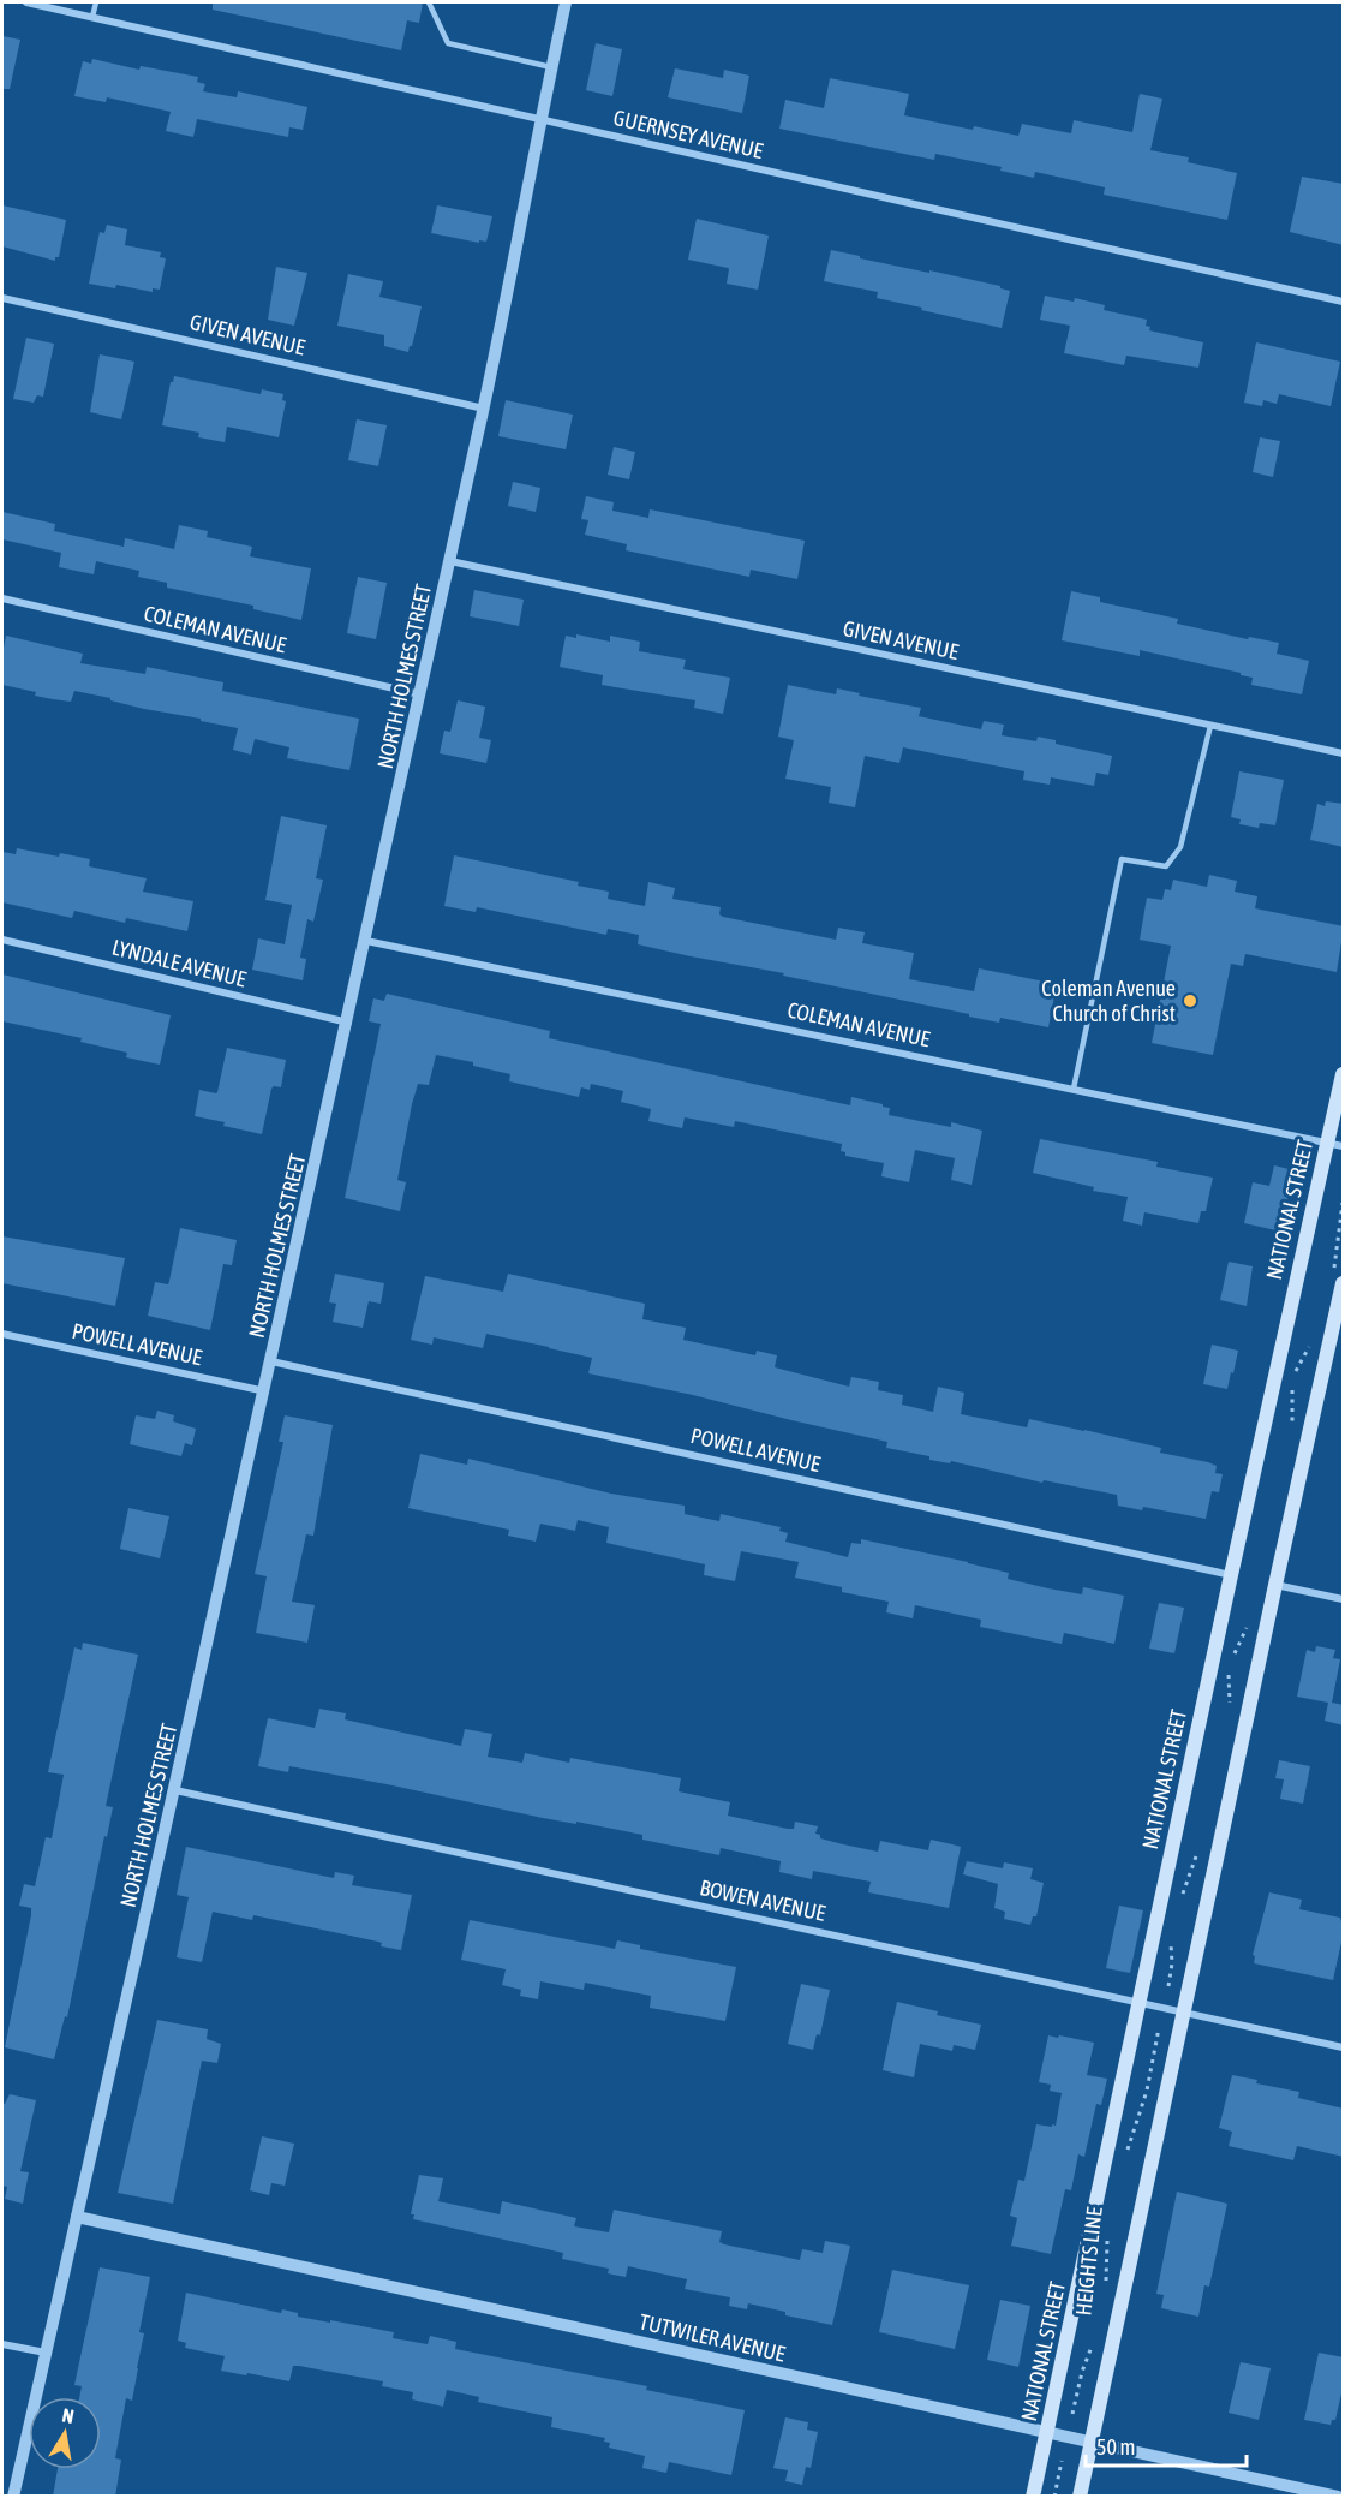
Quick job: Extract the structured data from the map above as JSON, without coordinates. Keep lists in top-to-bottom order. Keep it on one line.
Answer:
{"streets":{"main road":["NATIONAL STREET"],"street":["GUERNSEY AVENUE","GIVEN AVENUE","COLEMAN AVENUE","NORTH HOLMES STREET","LYNDALE AVENUE","POWELL AVENUE","BOWEN AVENUE","TUTWILER AVENUE"],"path":["HEIGHTS LINE"]},"crossings":[["GUERNSEY AVENUE","NORTH HOLMES STREET"],["GIVEN AVENUE","NORTH HOLMES STREET"],["COLEMAN AVENUE","NORTH HOLMES STREET"],["COLEMAN AVENUE","NATIONAL STREET"],["NORTH HOLMES STREET","LYNDALE AVENUE"],["NORTH HOLMES STREET","POWELL AVENUE"],["NORTH HOLMES STREET","BOWEN AVENUE"],["NORTH HOLMES STREET","TUTWILER AVENUE"],["NATIONAL STREET","POWELL AVENUE"],["NATIONAL STREET","BOWEN AVENUE"],["NATIONAL STREET","TUTWILER AVENUE"]],"places":["Coleman Avenue Church of Christ"],"scale_bar":"50 m","north":"top"}
